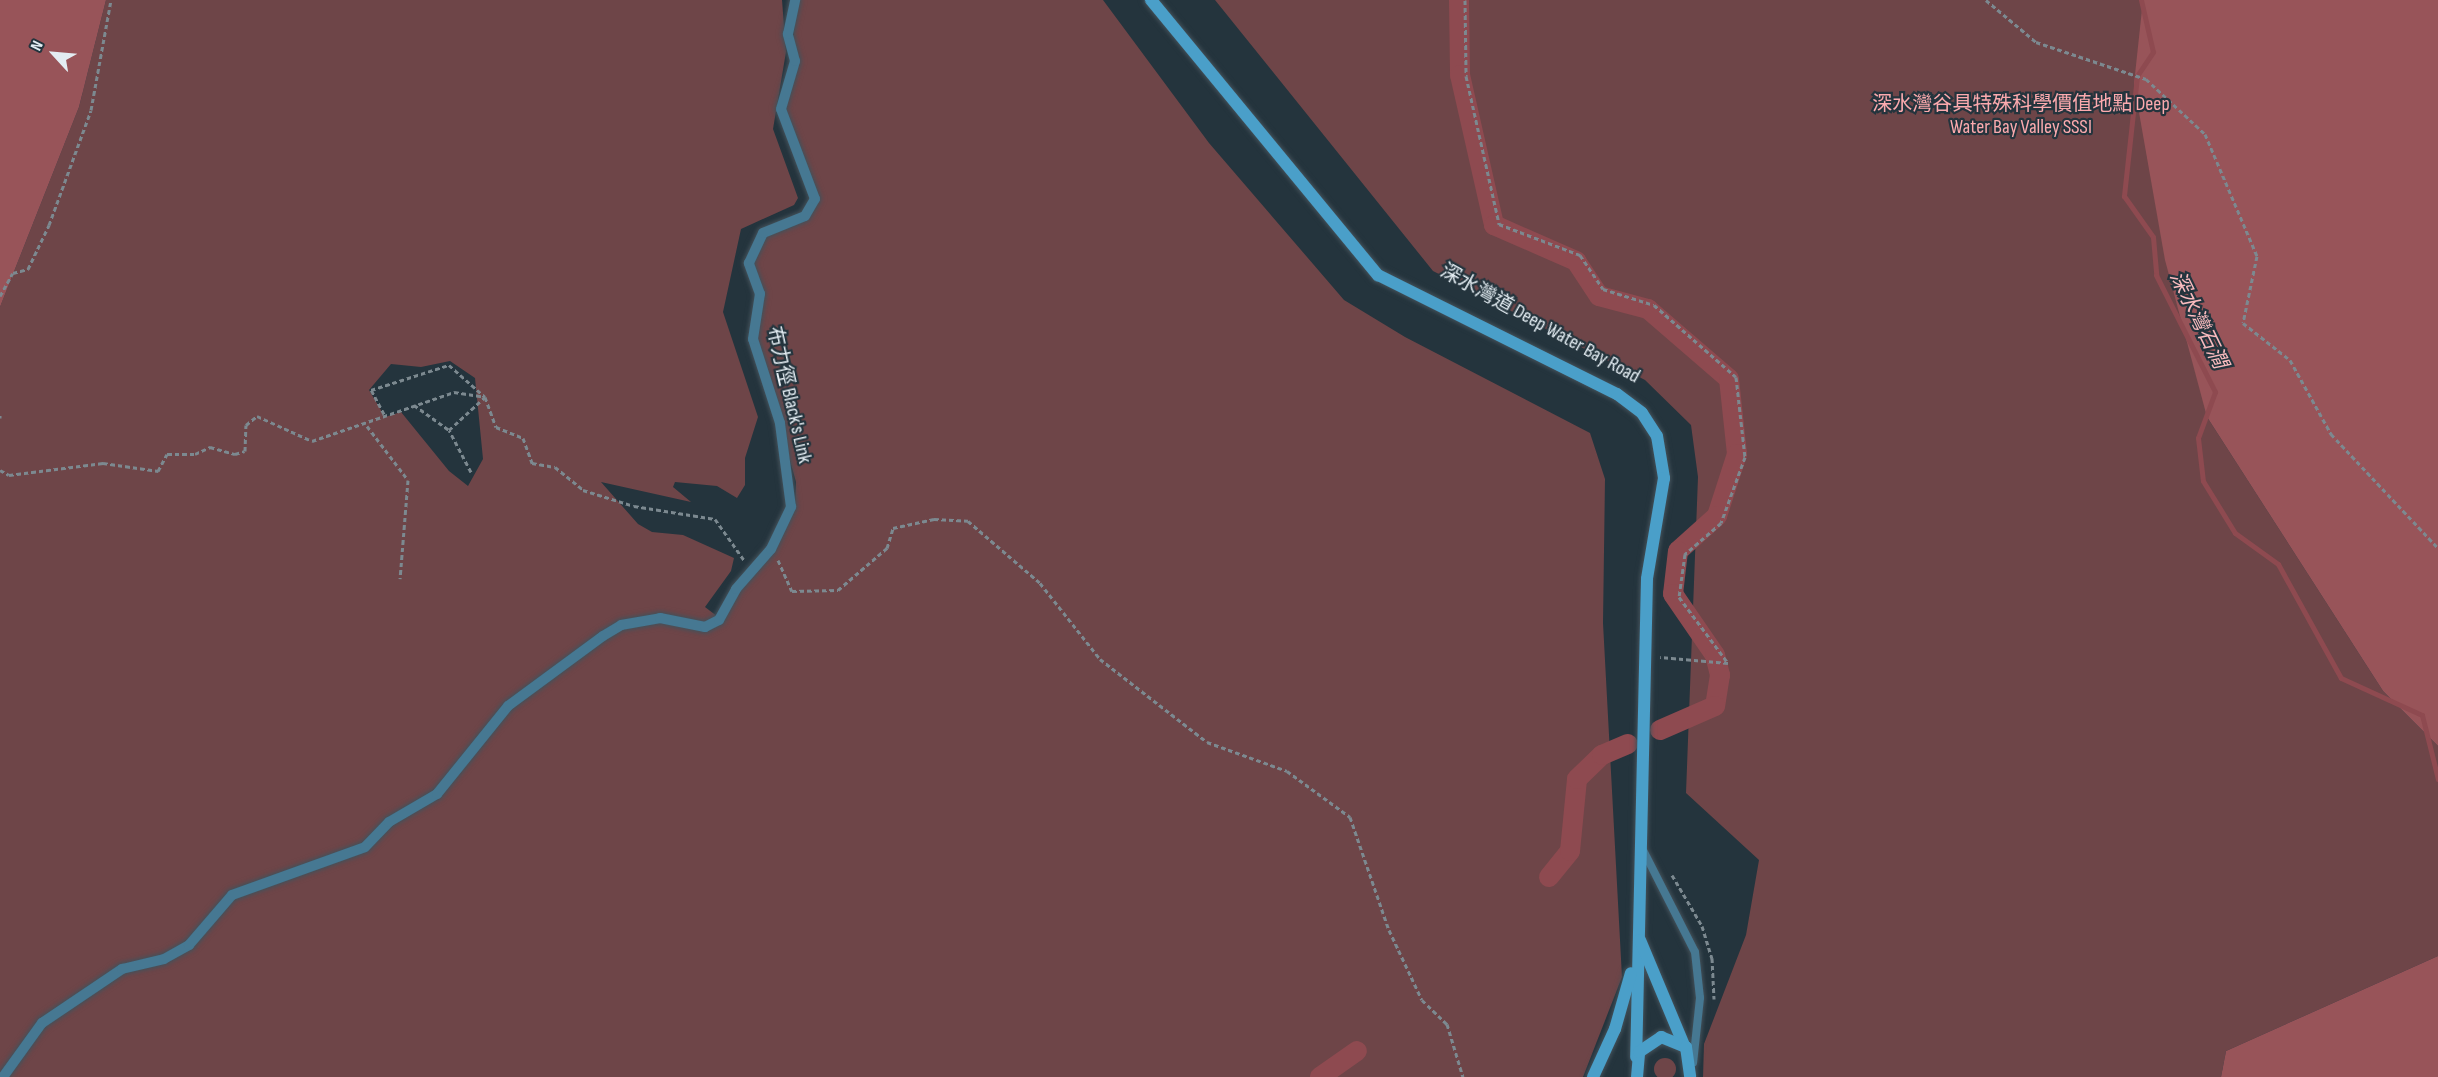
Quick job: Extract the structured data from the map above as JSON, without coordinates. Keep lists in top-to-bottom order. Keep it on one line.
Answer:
{"streets":{"main road":["深水灣道 Deep Water Bay Road"],"street":["布力徑 Black's Link"]},"water":["深水灣石澗"],"parks":["深水灣谷具特殊科學價值地點 Deep Water Bay Valley SSSI"],"north":"top left"}
